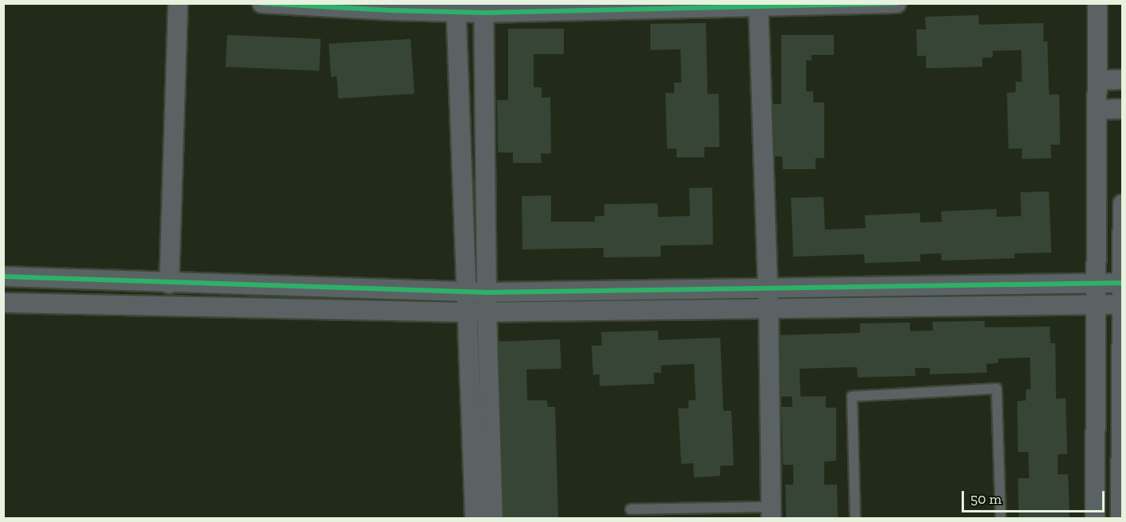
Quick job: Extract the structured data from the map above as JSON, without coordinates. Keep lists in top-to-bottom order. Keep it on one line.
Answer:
{"scale_bar":"50 m"}
